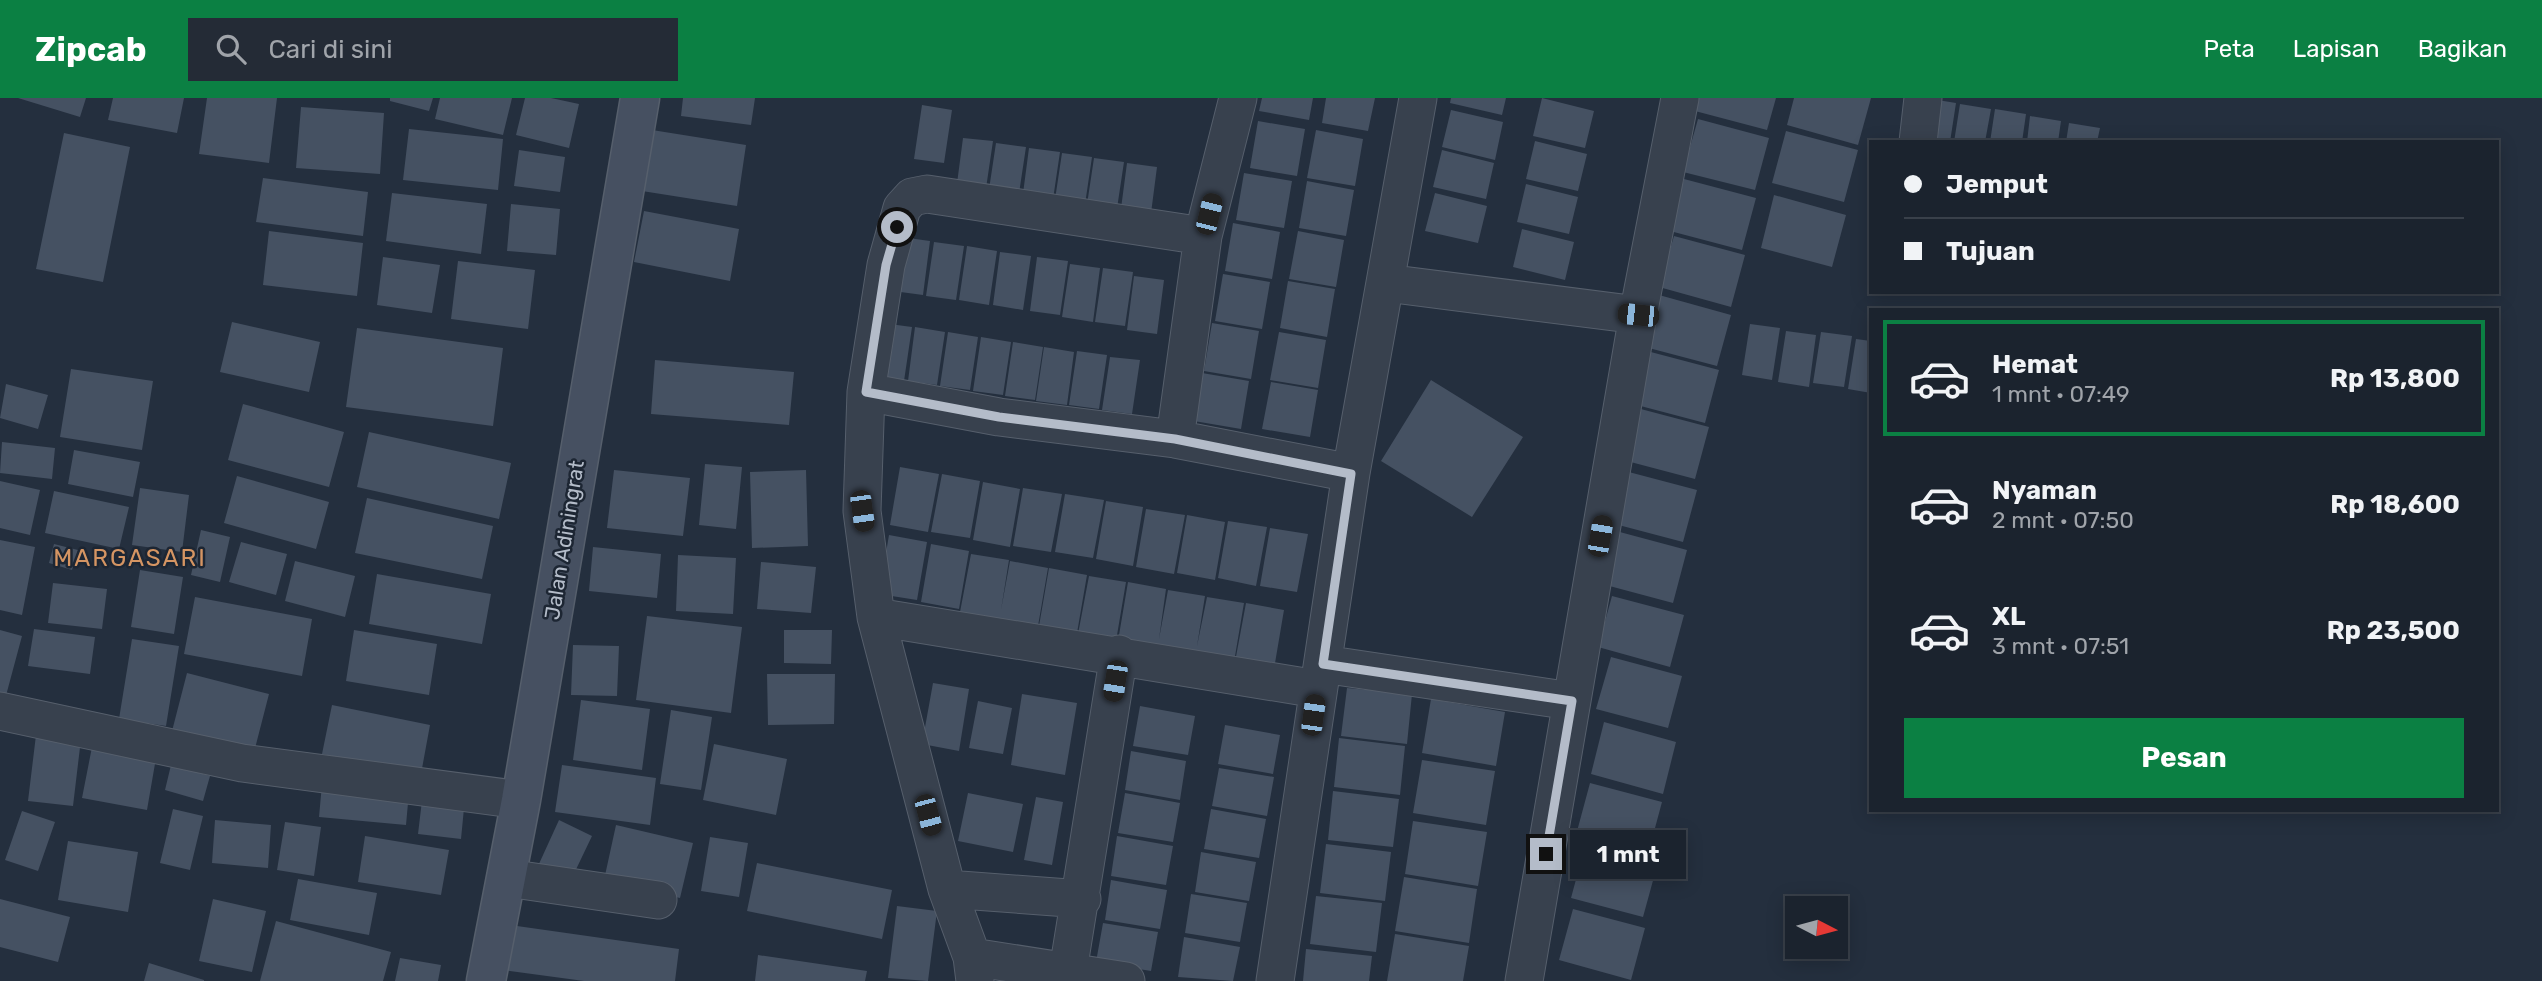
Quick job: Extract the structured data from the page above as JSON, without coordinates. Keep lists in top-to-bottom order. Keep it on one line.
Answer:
{"streets":{"street":["Jalan Adiningrat"]},"districts":["MARGASARI"],"north":"right","page":{"header":"Zipcab","search":"Cari di sini","nav":["Peta","Lapisan","Bagikan"],"banner":["Jemput","Tujuan"],"list":[{"name":"Hemat","note":"1 mnt · 07:49","value":"Rp 13,800"},{"name":"Nyaman","note":"2 mnt · 07:50","value":"Rp 18,600"},{"name":"XL","note":"3 mnt · 07:51","value":"Rp 23,500"}],"buttons":"Pesan","bubble":"1 mnt"}}
